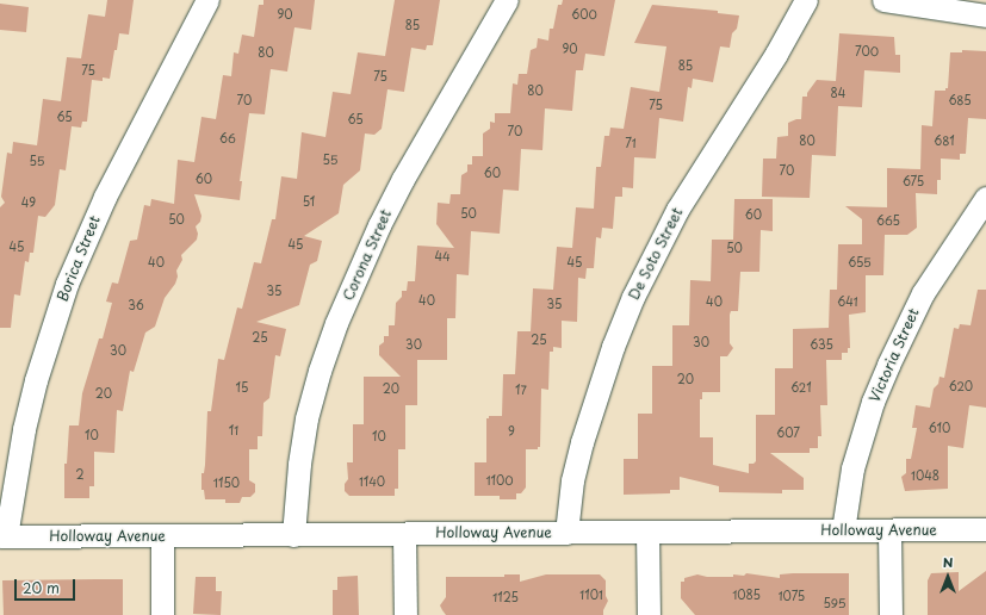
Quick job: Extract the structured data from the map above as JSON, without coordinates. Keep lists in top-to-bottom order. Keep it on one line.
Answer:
{"streets":{"street":["De Soto Street","Corona Street","Borica Street","Victoria Street","Holloway Avenue"]},"crossings":[["De Soto Street","Holloway Avenue"],["Corona Street","Holloway Avenue"],["Borica Street","Holloway Avenue"],["Victoria Street","Holloway Avenue"]],"house_numbers":["90","600","85","90","700","80","85","75","75","80","84","70","685","75","65","65","70","66","80","681","71","55","55","70","60","60","675","51","49","50","60","50","665","45","45","50","44","40","45","655","35","40","40","641","35","36","25","25","30","30","635","30","20","620","15","621","20","17","20","610","11","9","607","10","10","2","1048","1100","1140","1150","1101","1085","1075","1125","595"],"scale_bar":"20 m","north":"top"}
